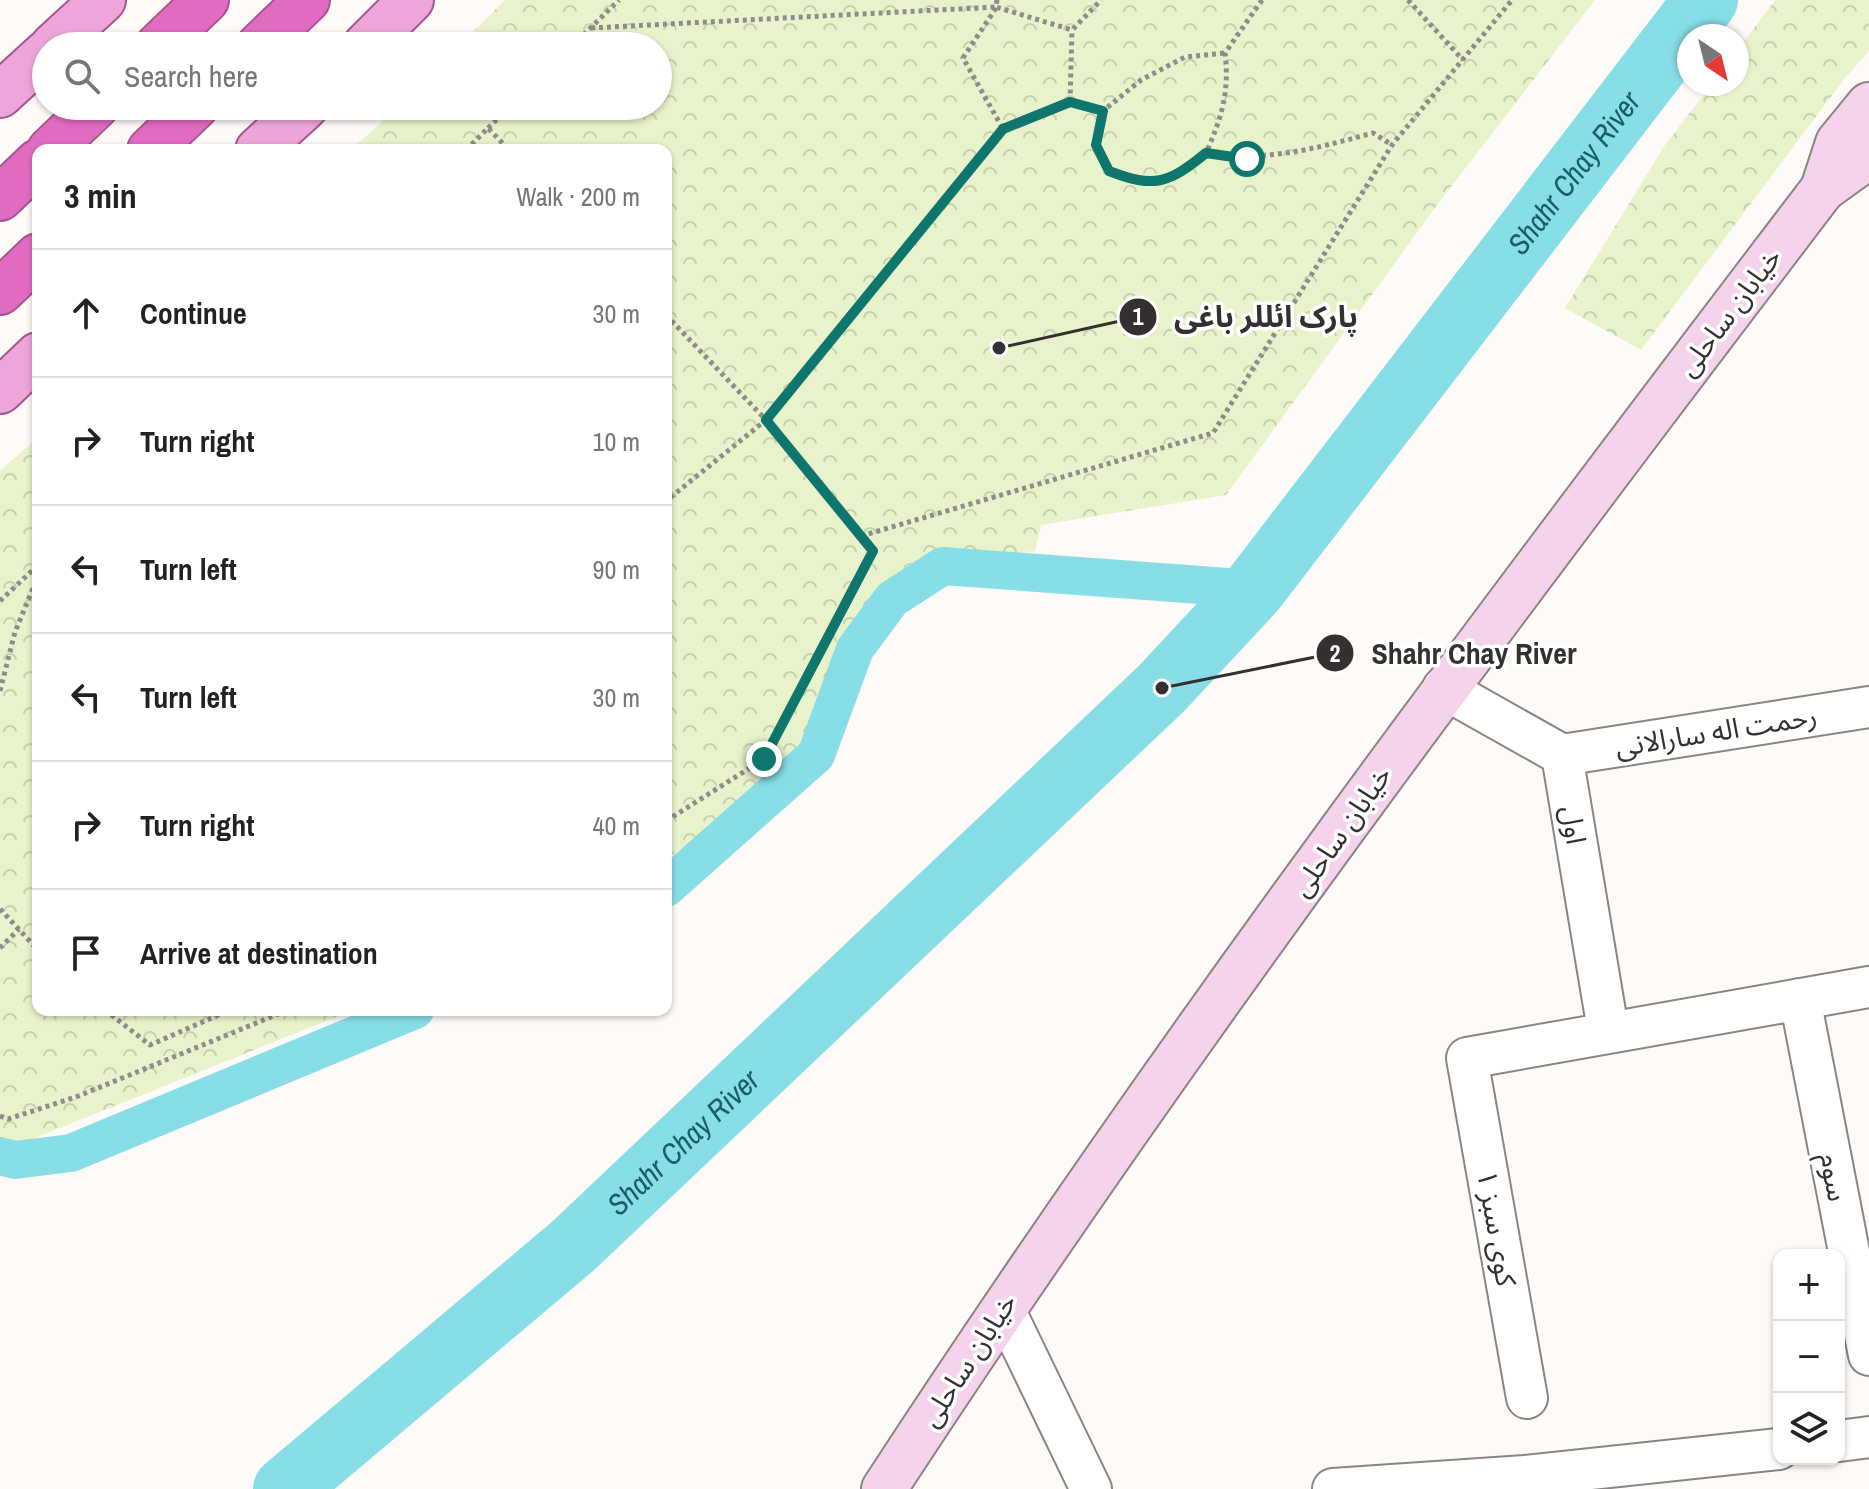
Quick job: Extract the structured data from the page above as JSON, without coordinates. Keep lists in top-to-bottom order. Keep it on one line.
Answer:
{"streets":{"street":["خیابان ساحلی","رحمت اله سارالانی","اول","سوم","کوی سبز ۱"]},"crossings":[["رحمت اله سارالانی","اول"],["اول","کوی سبز ۱"]],"water":["Shahr Chay River"],"places":["پارک ائللر باغی","Shahr Chay River"],"north":"bottom right","page":{"search":"Search here","heading":["3 min","Walk · 200 m"],"list":[["Continue","30 m"],["Turn right","10 m"],["Turn left","90 m"],["Turn left","30 m"],["Turn right","40 m"],"Arrive at destination"],"map_buttons":["+","−"]}}
